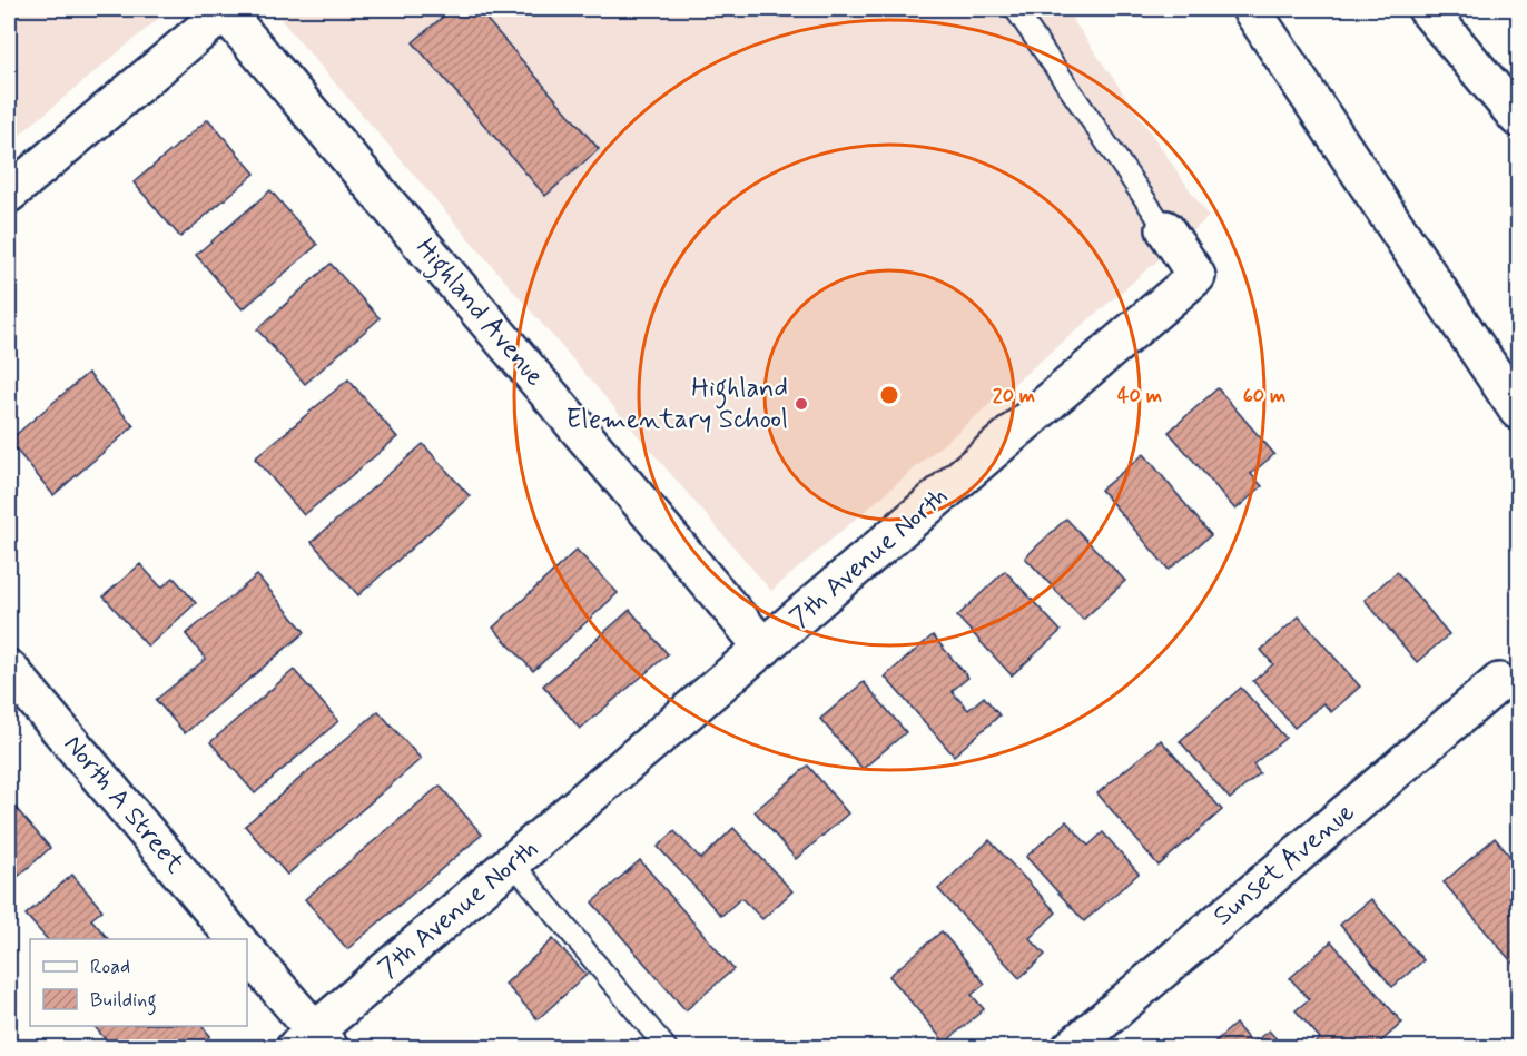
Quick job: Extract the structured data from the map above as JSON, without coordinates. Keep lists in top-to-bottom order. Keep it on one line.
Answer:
{"streets":{"main road":["Highland Avenue","7th Avenue North","North A Street","Sunset Avenue"]},"crossings":[["Highland Avenue","7th Avenue North"]],"places":["Highland Elementary School"],"legend":["Road","Building"],"rings":["20 m","40 m","60 m"]}
